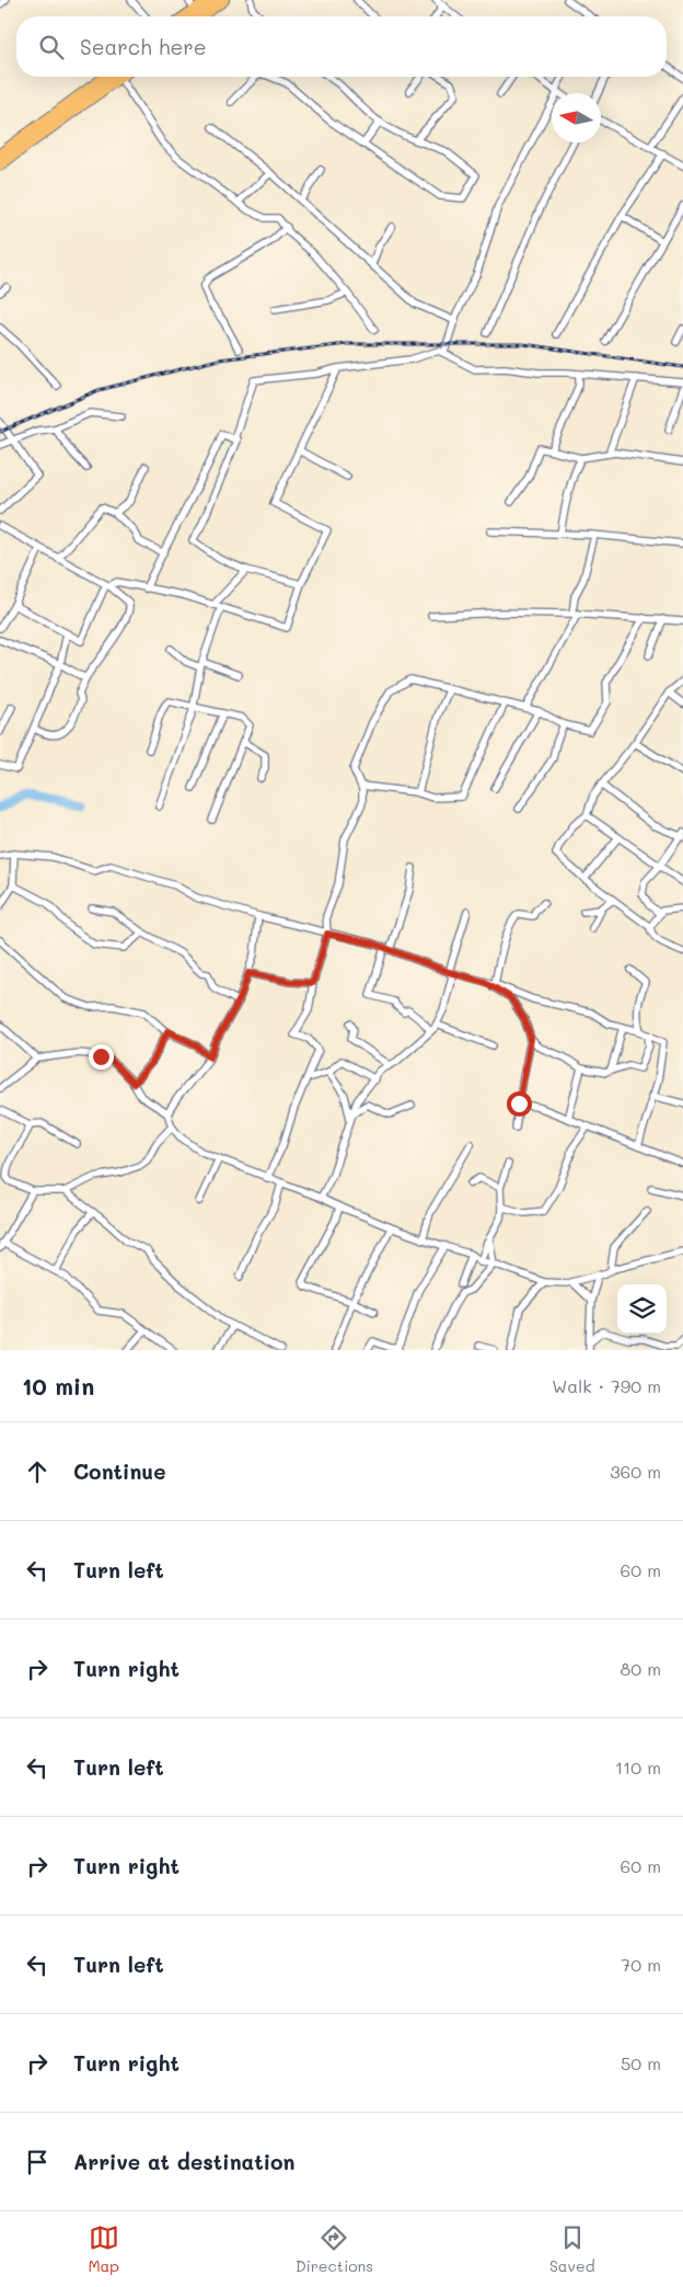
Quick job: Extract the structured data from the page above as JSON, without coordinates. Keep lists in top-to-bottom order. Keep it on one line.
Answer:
{"north":"left","page":{"search":"Search here","heading":["10 min","Walk · 790 m"],"list":[["Continue","360 m"],["Turn left","60 m"],["Turn right","80 m"],["Turn left","110 m"],["Turn right","60 m"],["Turn left","70 m"],["Turn right","50 m"],"Arrive at destination"],"nav":["Map","Directions","Saved"]}}
